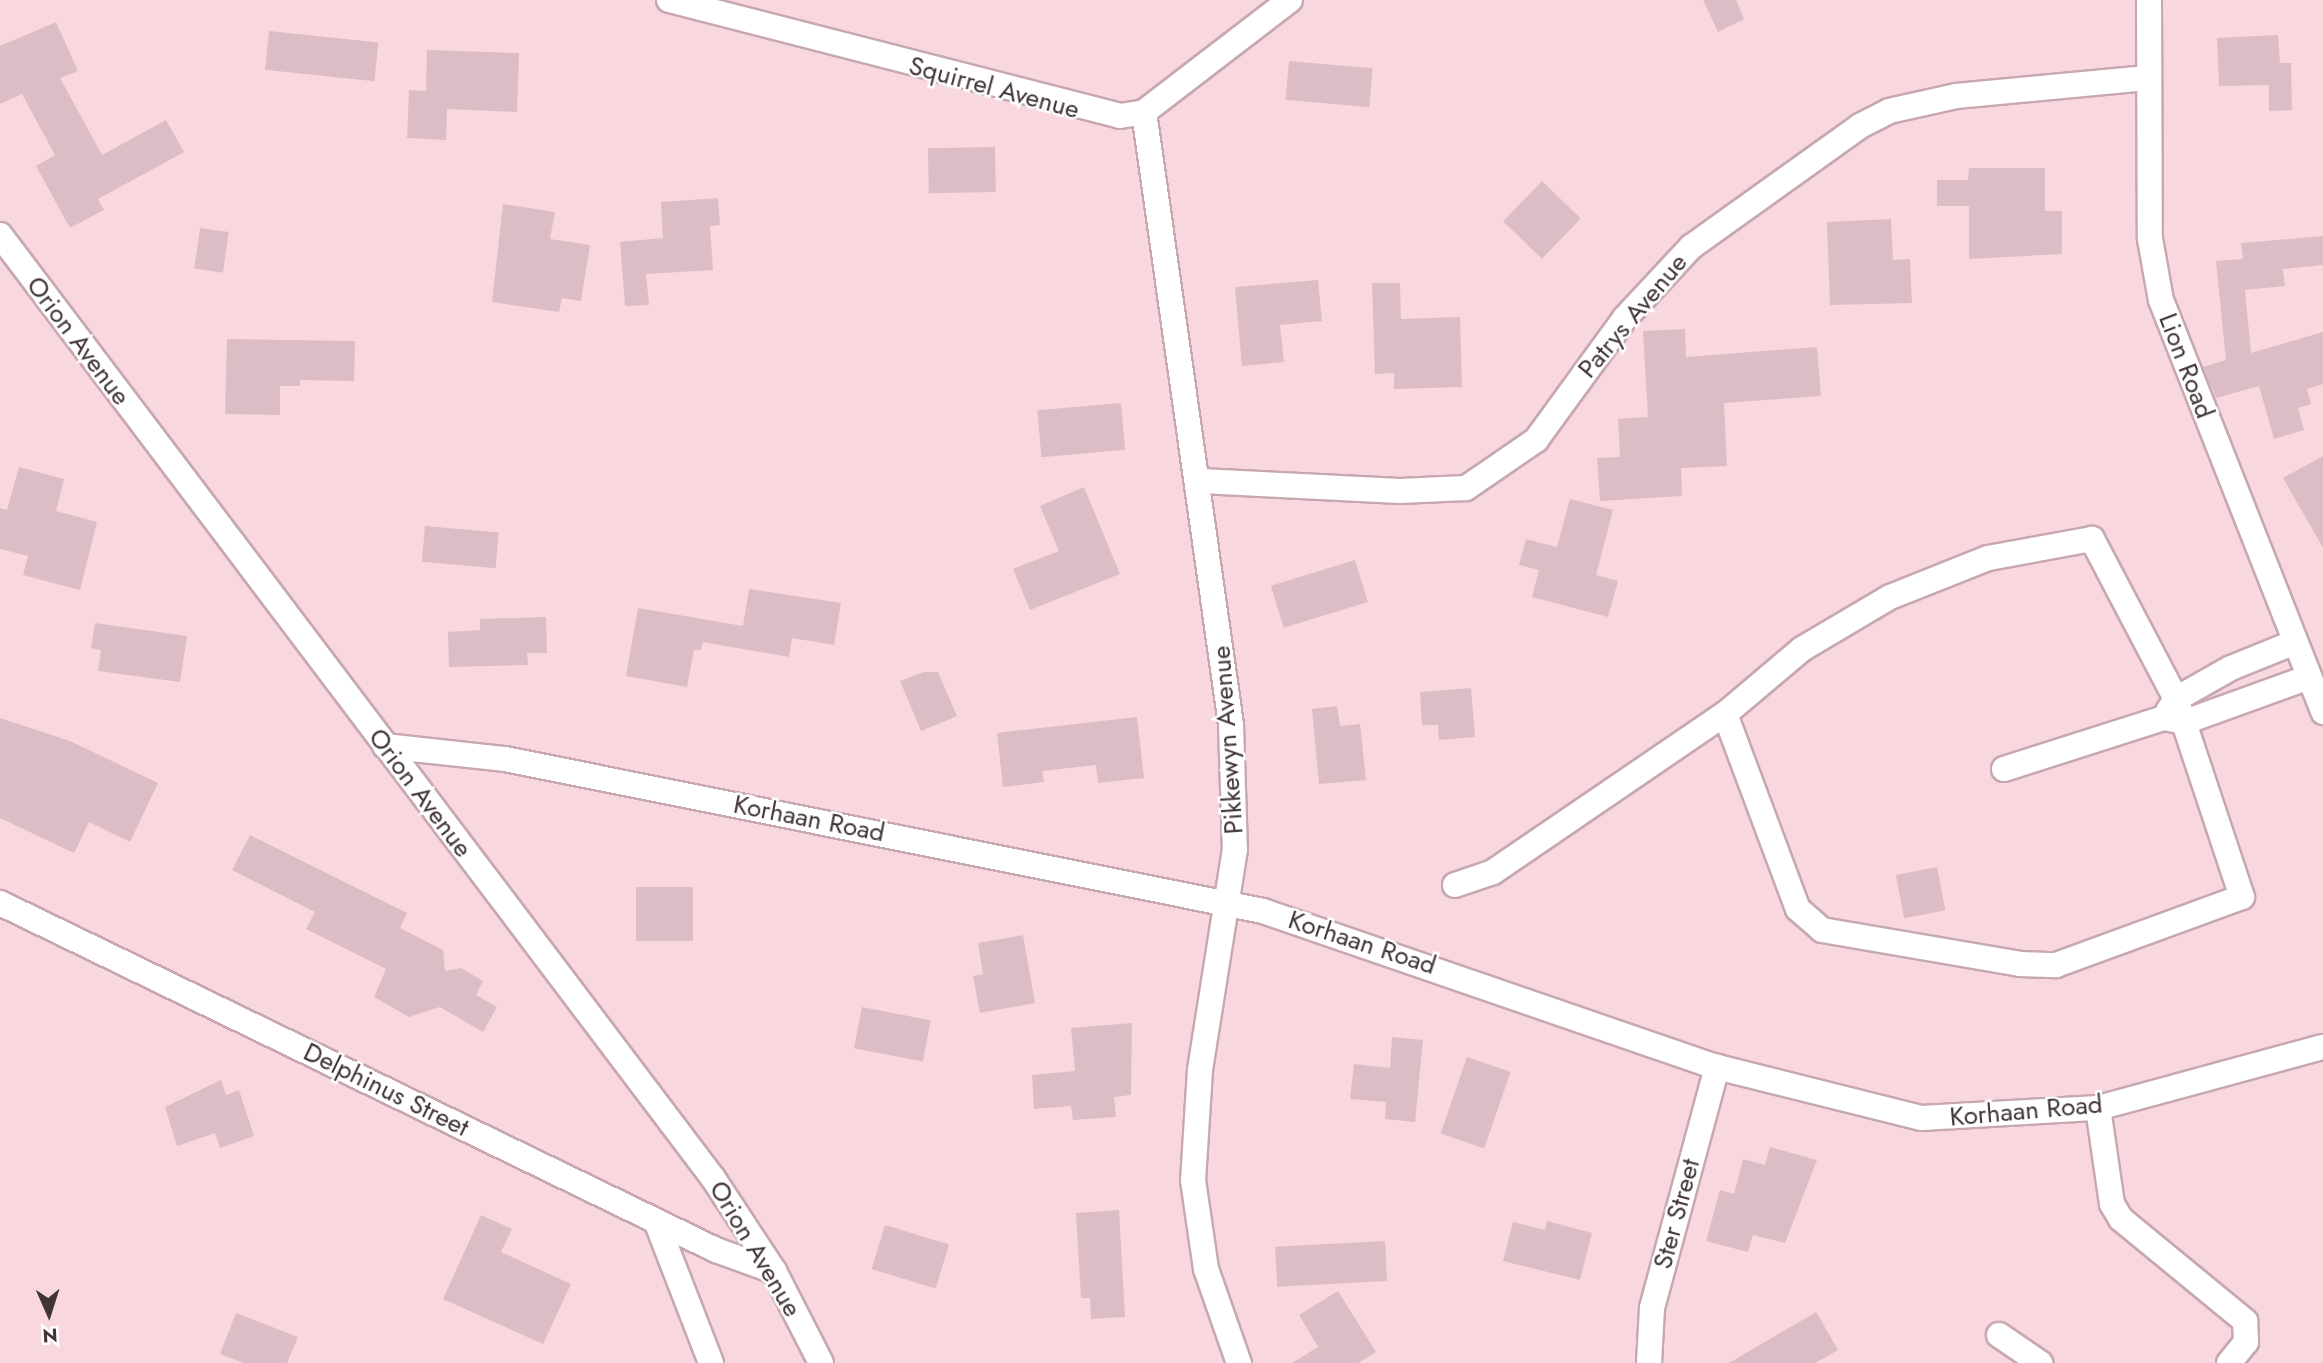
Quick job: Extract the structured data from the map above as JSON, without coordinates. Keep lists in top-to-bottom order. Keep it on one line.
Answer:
{"streets":{"street":["Squirrel Avenue","Patrys Avenue","Orion Avenue","Lion Road","Pikkewyn Avenue","Korhaan Road","Delphinus Street","Ster Street"]},"crossings":[["Squirrel Avenue","Pikkewyn Avenue"],["Patrys Avenue","Lion Road"],["Patrys Avenue","Pikkewyn Avenue"],["Orion Avenue","Korhaan Road"],["Orion Avenue","Delphinus Street"],["Pikkewyn Avenue","Korhaan Road"],["Korhaan Road","Ster Street"]],"north":"bottom"}
